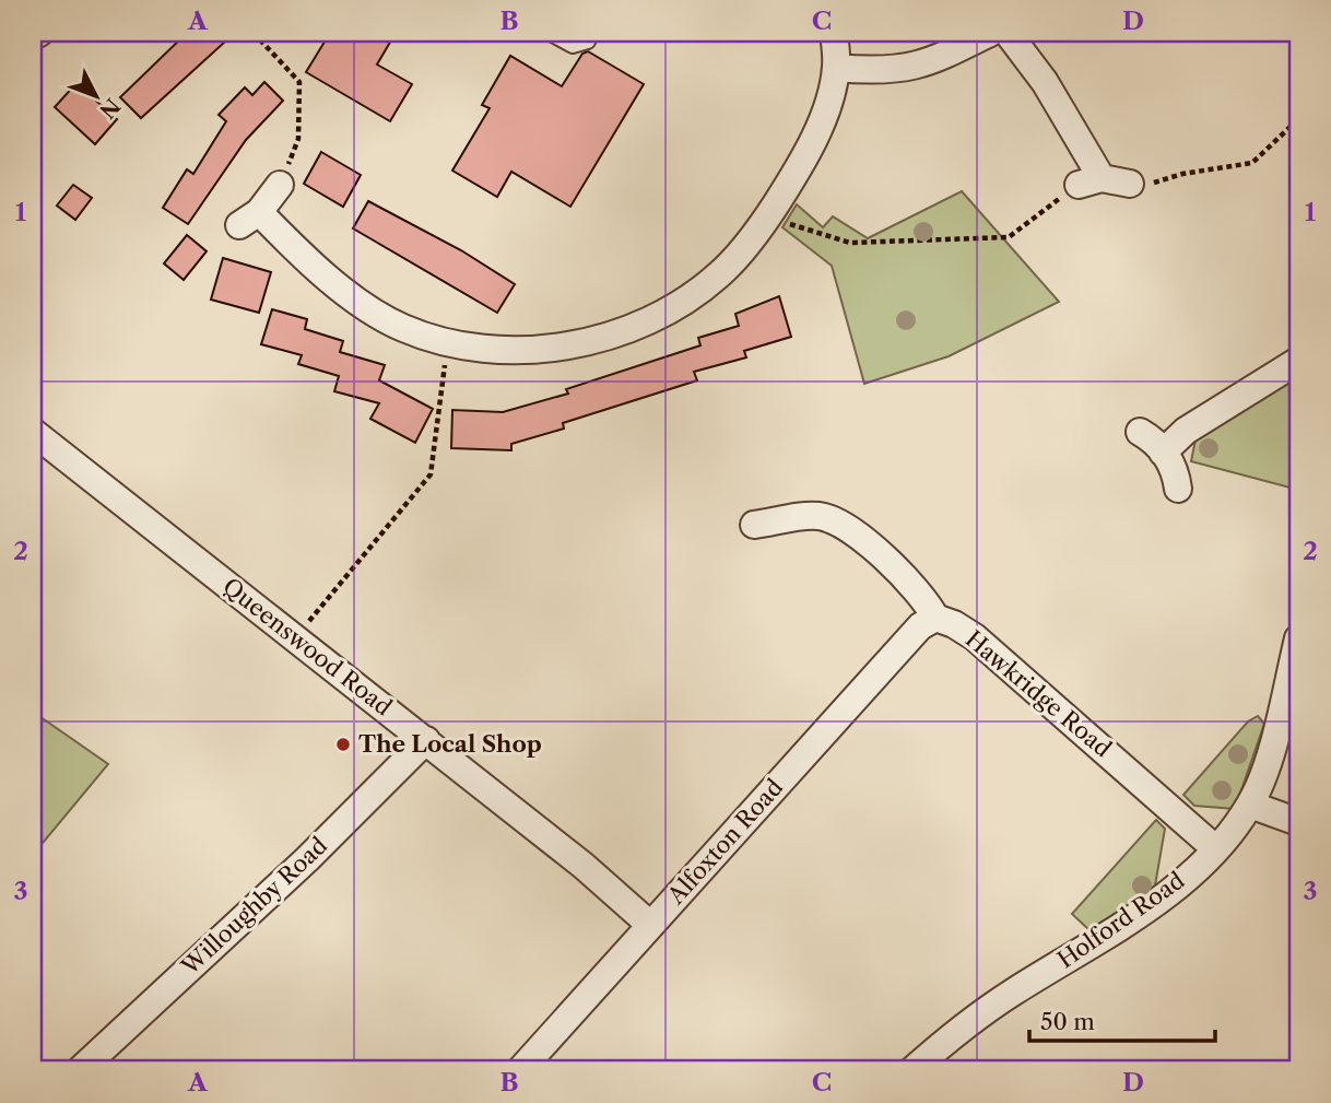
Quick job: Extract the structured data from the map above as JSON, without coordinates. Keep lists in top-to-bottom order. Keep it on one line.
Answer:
{"streets":{"street":["Queenswood Road","Hawkridge Road","Alfoxton Road","Willoughby Road","Holford Road"]},"crossings":[["Queenswood Road","Alfoxton Road"],["Queenswood Road","Willoughby Road"],["Hawkridge Road","Alfoxton Road"],["Hawkridge Road","Holford Road"]],"places":["The Local Shop"],"scale_bar":"50 m","north":"bottom right","grid":{"columns":["A","B","C","D"],"rows":["1","2","3"]}}
